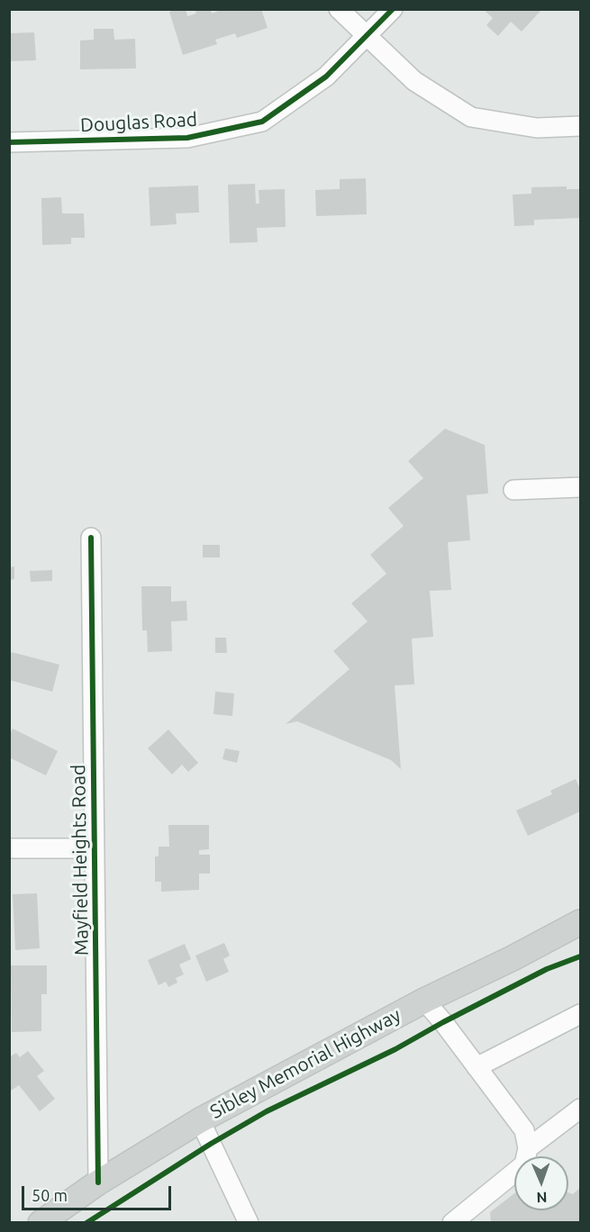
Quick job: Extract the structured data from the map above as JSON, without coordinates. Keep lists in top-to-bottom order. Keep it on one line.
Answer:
{"streets":{"main road":["Sibley Memorial Highway"],"street":["Douglas Road","Mayfield Heights Road"]},"crossings":[["Mayfield Heights Road","Sibley Memorial Highway"]],"scale_bar":"50 m","north":"bottom"}
